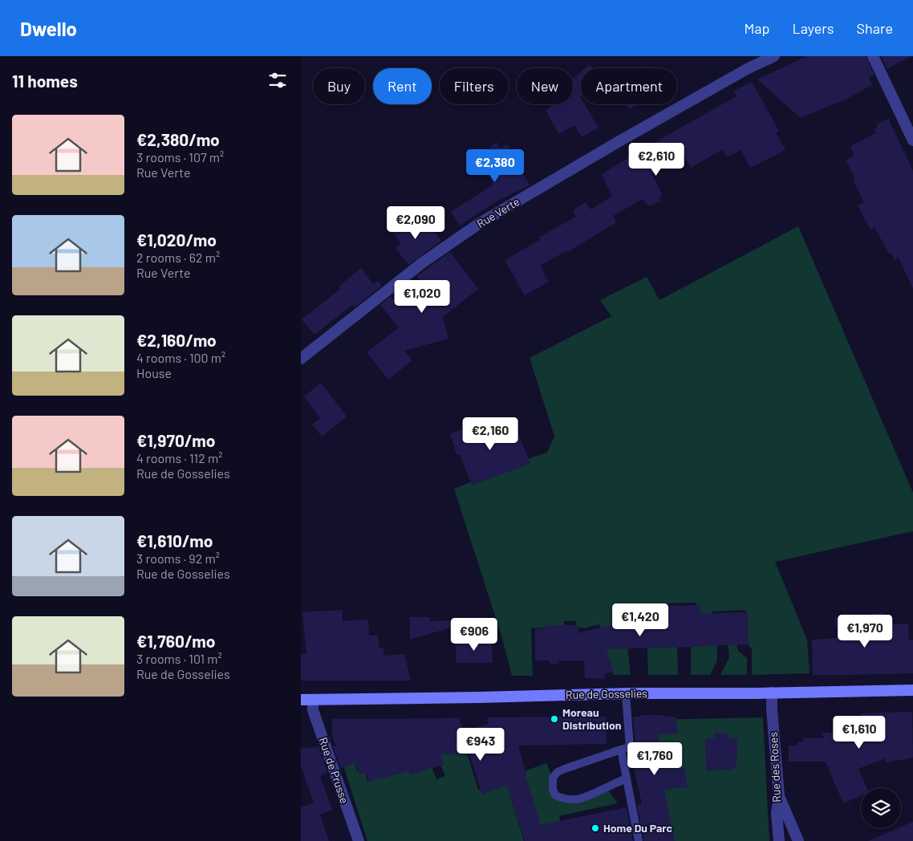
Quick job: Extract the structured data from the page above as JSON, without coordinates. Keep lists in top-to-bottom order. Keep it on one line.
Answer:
{"streets":{"main road":["Rue de Gosselies"],"street":["Rue Verte","Rue des Roses","Rue de Prusse"]},"crossings":[["Rue de Gosselies","Rue des Roses"],["Rue de Gosselies","Rue de Prusse"]],"places":["Moreau Distribution","Home Du Parc"],"page":{"header":"Dwello","nav":["Map","Layers","Share"],"heading":"11 homes","chip":["Buy","Rent","Filters","New","Apartment"],"list":[{"name":"€2,380/mo","note":"3 rooms · 107 m² · Rue Verte"},{"name":"€1,020/mo","note":"2 rooms · 62 m² · Rue Verte"},{"name":"€2,160/mo","note":"4 rooms · 100 m² · House"},{"name":"€1,970/mo","note":"4 rooms · 112 m² · Rue de Gosselies"},{"name":"€1,610/mo","note":"3 rooms · 92 m² · Rue de Gosselies"},{"name":"€1,760/mo","note":"3 rooms · 101 m² · Rue de Gosselies"}],"price":["€2,610","€2,380","€2,090","€1,020","€2,160","€1,420","€1,970","€906","€1,610","€943","€1,760"]}}
